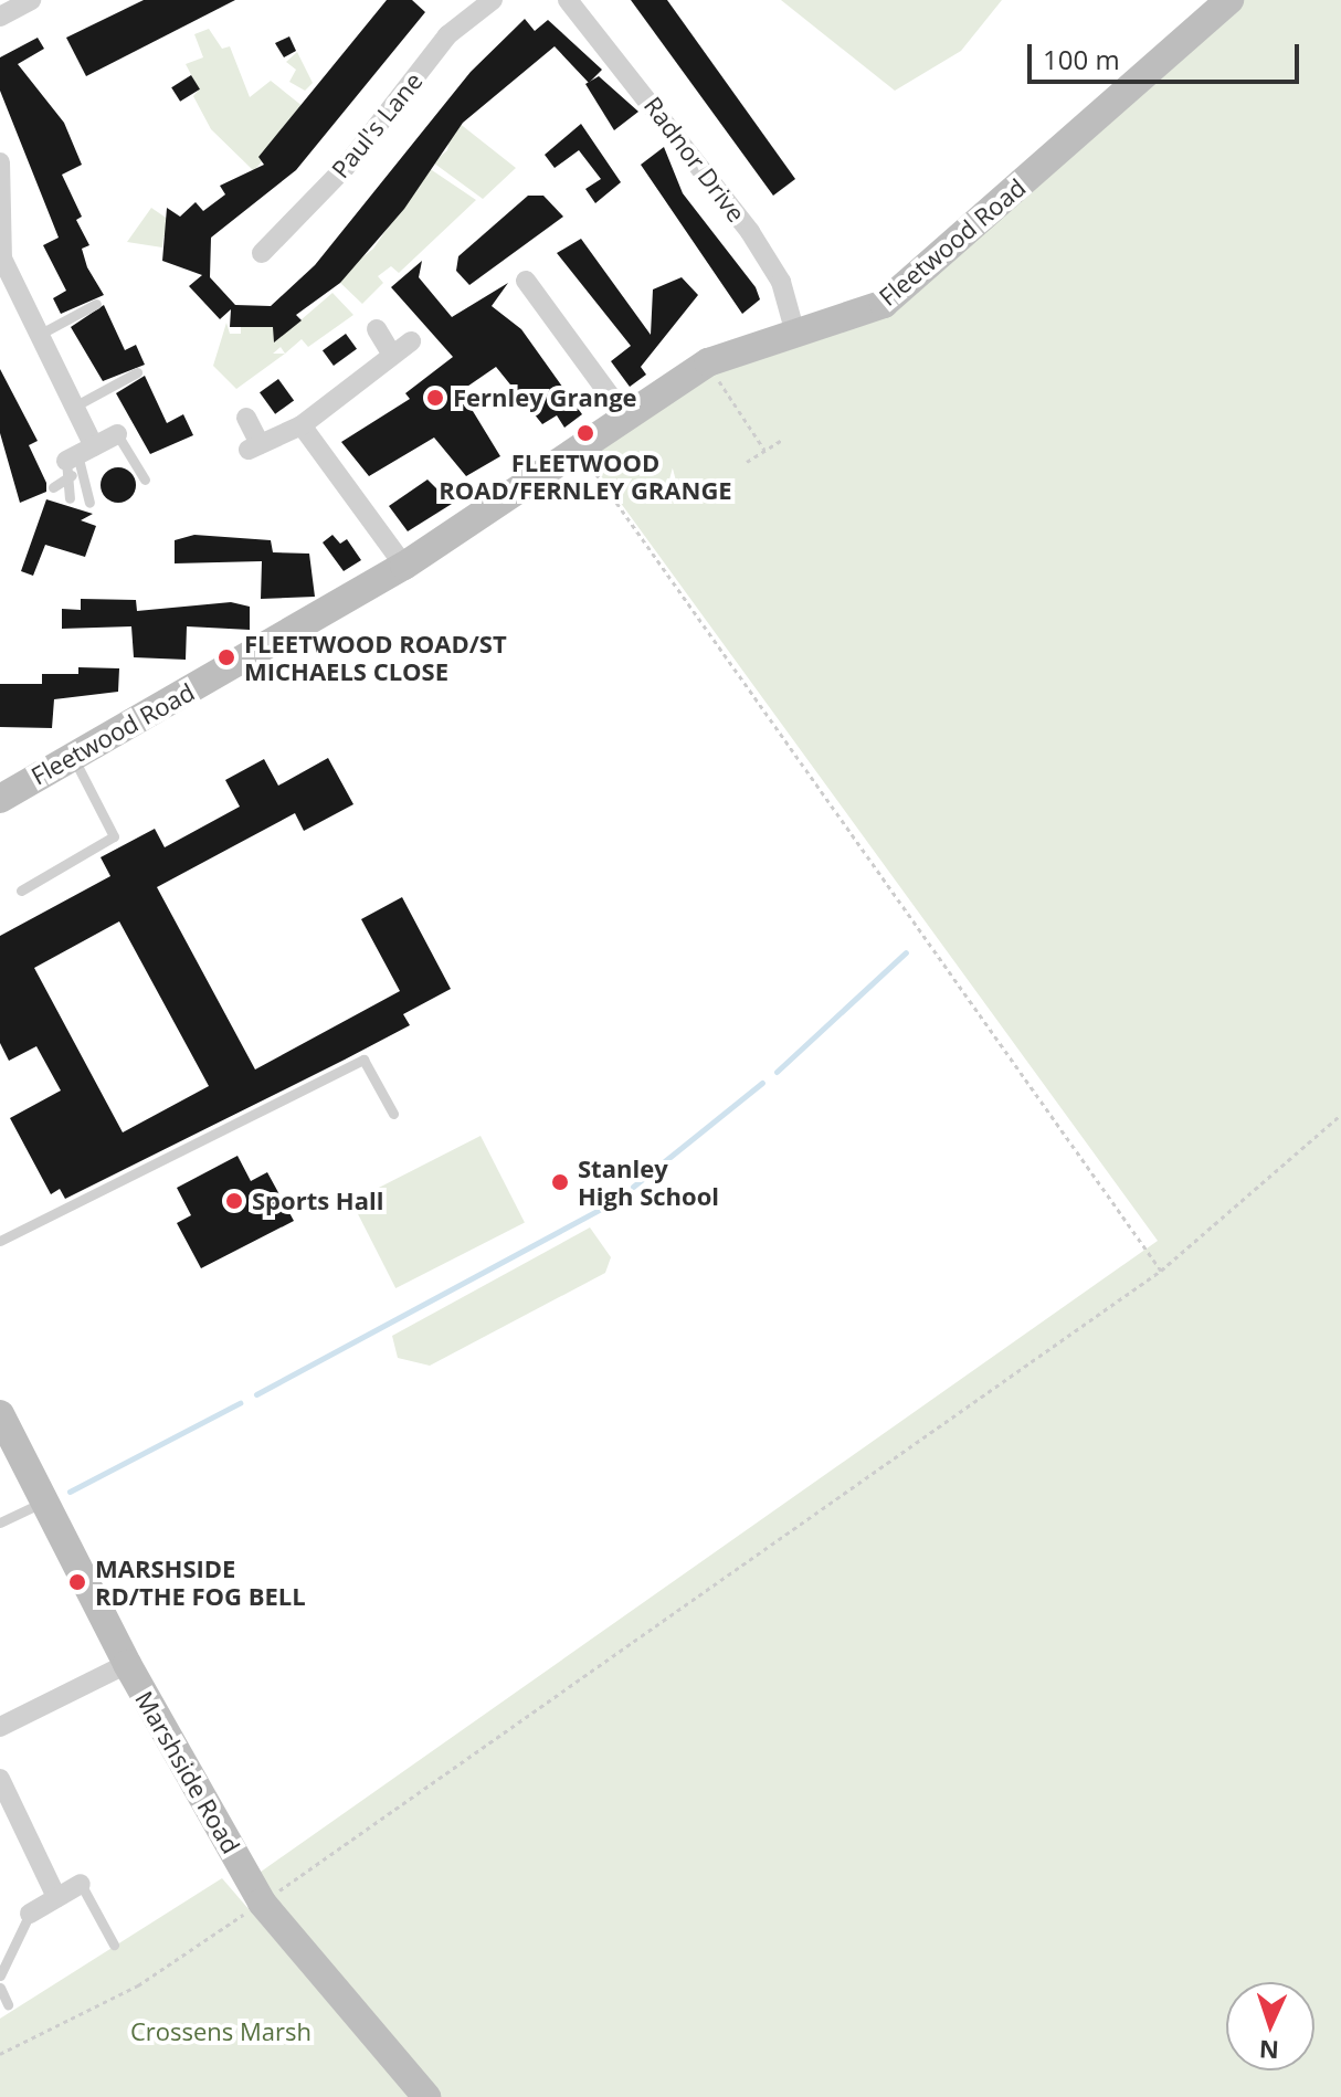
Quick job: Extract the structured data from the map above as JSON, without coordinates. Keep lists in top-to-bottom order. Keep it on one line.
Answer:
{"streets":{"street":["Paul's Lane","Radnor Drive","Fleetwood Road","Marshside Road"]},"crossings":[["Radnor Drive","Fleetwood Road"]],"parks":["Crossens Marsh"],"places":["Fernley Grange","FLEETWOOD ROAD/FERNLEY GRANGE","FLEETWOOD ROAD/ST MICHAELS CLOSE","Stanley High School","Sports Hall","MARSHSIDE RD/THE FOG BELL"],"scale_bar":"100 m","north":"bottom"}
